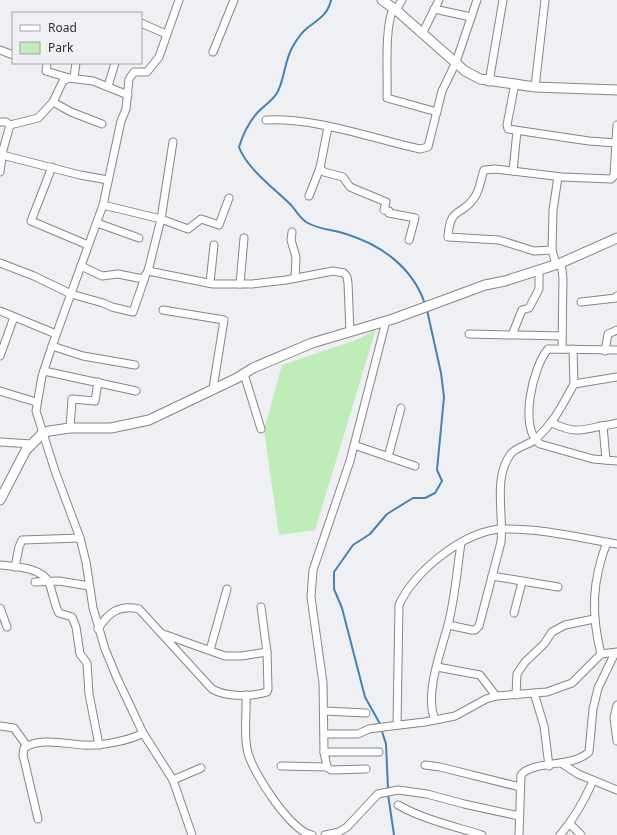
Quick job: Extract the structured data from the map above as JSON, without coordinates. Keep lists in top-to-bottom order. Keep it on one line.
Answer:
{"legend":["Road","Park"]}
